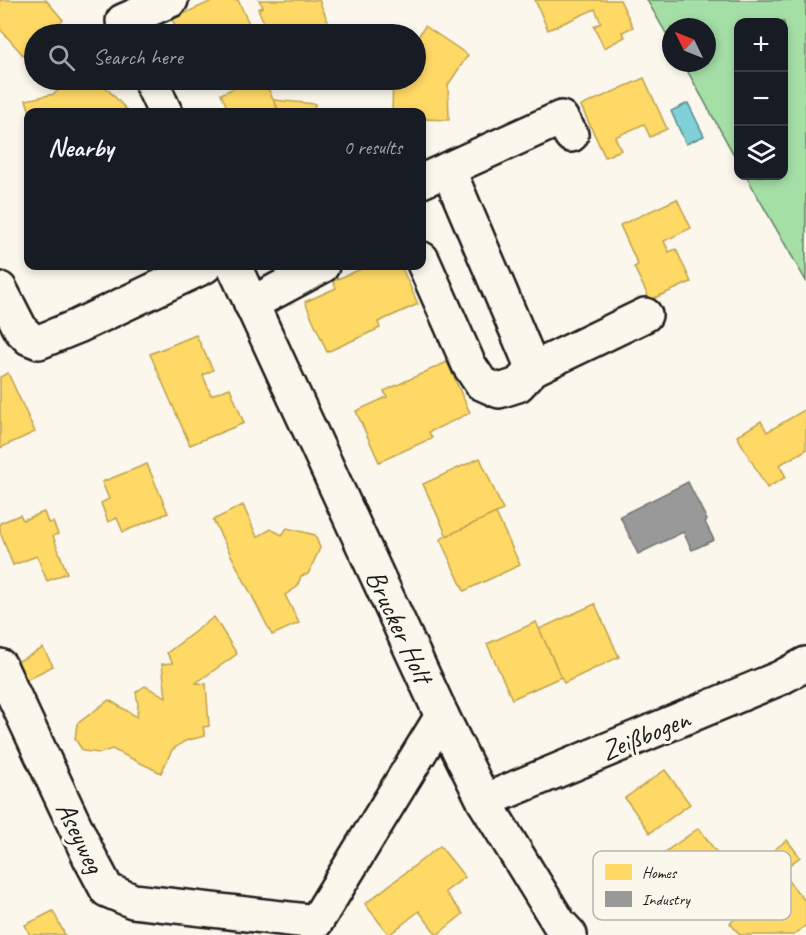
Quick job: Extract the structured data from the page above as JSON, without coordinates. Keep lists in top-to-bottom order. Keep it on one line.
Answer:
{"streets":{"street":["Brucker Holt","Zeißbogen","Aseyweg"]},"crossings":[["Brucker Holt","Zeißbogen"],["Brucker Holt","Aseyweg"]],"legend":["Homes","Industry"],"north":"top left","page":{"map_buttons":["+","−"],"search":"Search here","heading":["Nearby","0 results"]}}
